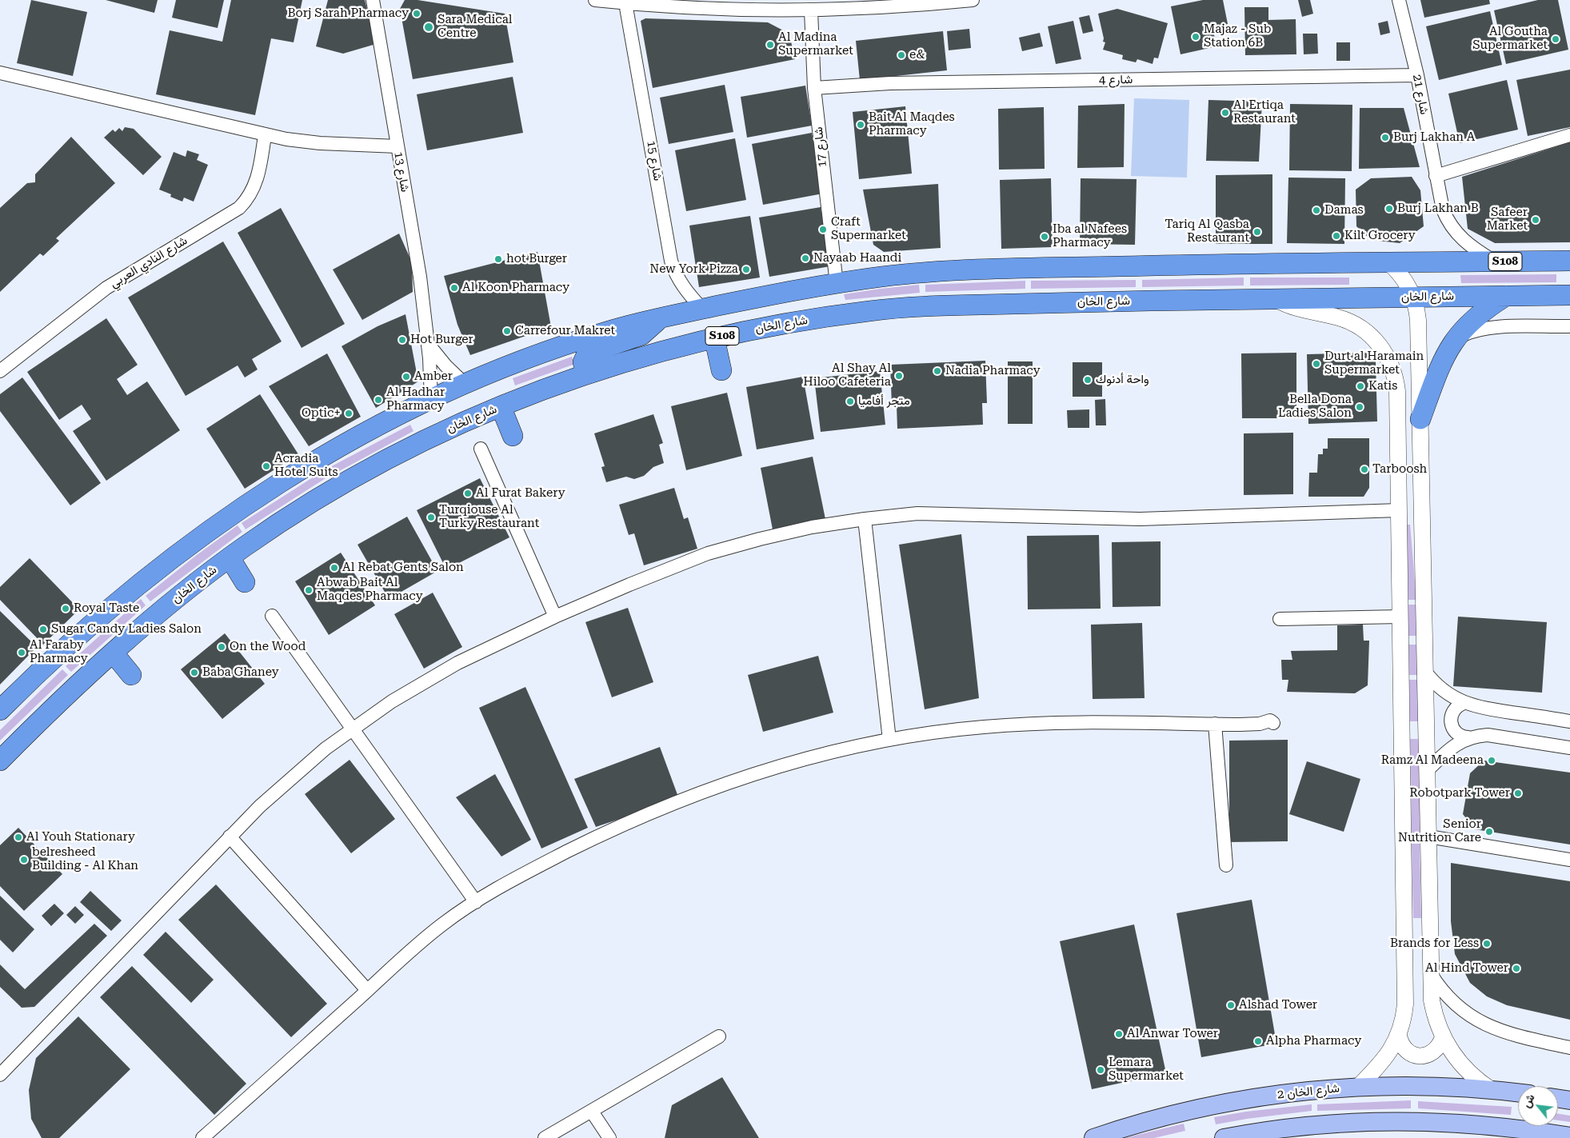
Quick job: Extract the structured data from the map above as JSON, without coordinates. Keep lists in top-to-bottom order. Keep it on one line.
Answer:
{"streets":{"main road":["S108","شارع الخان","شارع الخان 2"],"street":["شارع 4","شارع 21","شارع 17","شارع 15","شارع 13","شارع النادي العربي"]},"crossings":[["شارع 4","شارع 21"],["شارع 4","شارع 17"],["شارع 21","S108"],["شارع 17","S108"],["شارع 15","S108"],["شارع 13","S108"]],"places":["Borj Sarah Pharmacy","Sara Medical Centre","Majaz - Sub Station 6B","Al Goutha Supermarket","Al Madina Supermarket","e&","Al Ertiqa Restaurant","Bait Al Maqdes Pharmacy","Burj Lakhan A","Burj Lakhan B","Damas","Safeer Market","Craft Supermarket","Tariq Al Qasba Restaurant","Kilt Grocery","Iba al Nafees Pharmacy","Nayaab Haandi","hot Burger","New York Pizza","Al Koon Pharmacy","Carrefour Makret","Hot Burger","Durt al Haramain Supermarket","Nadia Pharmacy","Al Shay Al Hiloo Cafeteria","Amber","واحة أدنوك","Katis","Al Hadhar Pharmacy","متجر أفاميا","Bella Dona Ladies Salon","Optic+","Acradia Hotel Suits","Tarboosh","Al Furat Bakery","Turqiouse Al Turky Restaurant","Al Rebat Gents Salon","Abwab Bait Al Maqdes Pharmacy","Royal Taste","Sugar Candy Ladies Salon","On the Wood","Al Faraby Pharmacy","Baba Ghaney","Ramz Al Madeena","Robotpark Tower","Senior Nutrition Care","Al Youh Stationary","belresheed Building - Al Khan","Brands for Less","Al Hind Tower","Alshad Tower","Al Anwar Tower","Alpha Pharmacy","Lemara Supermarket"],"north":"top left"}
